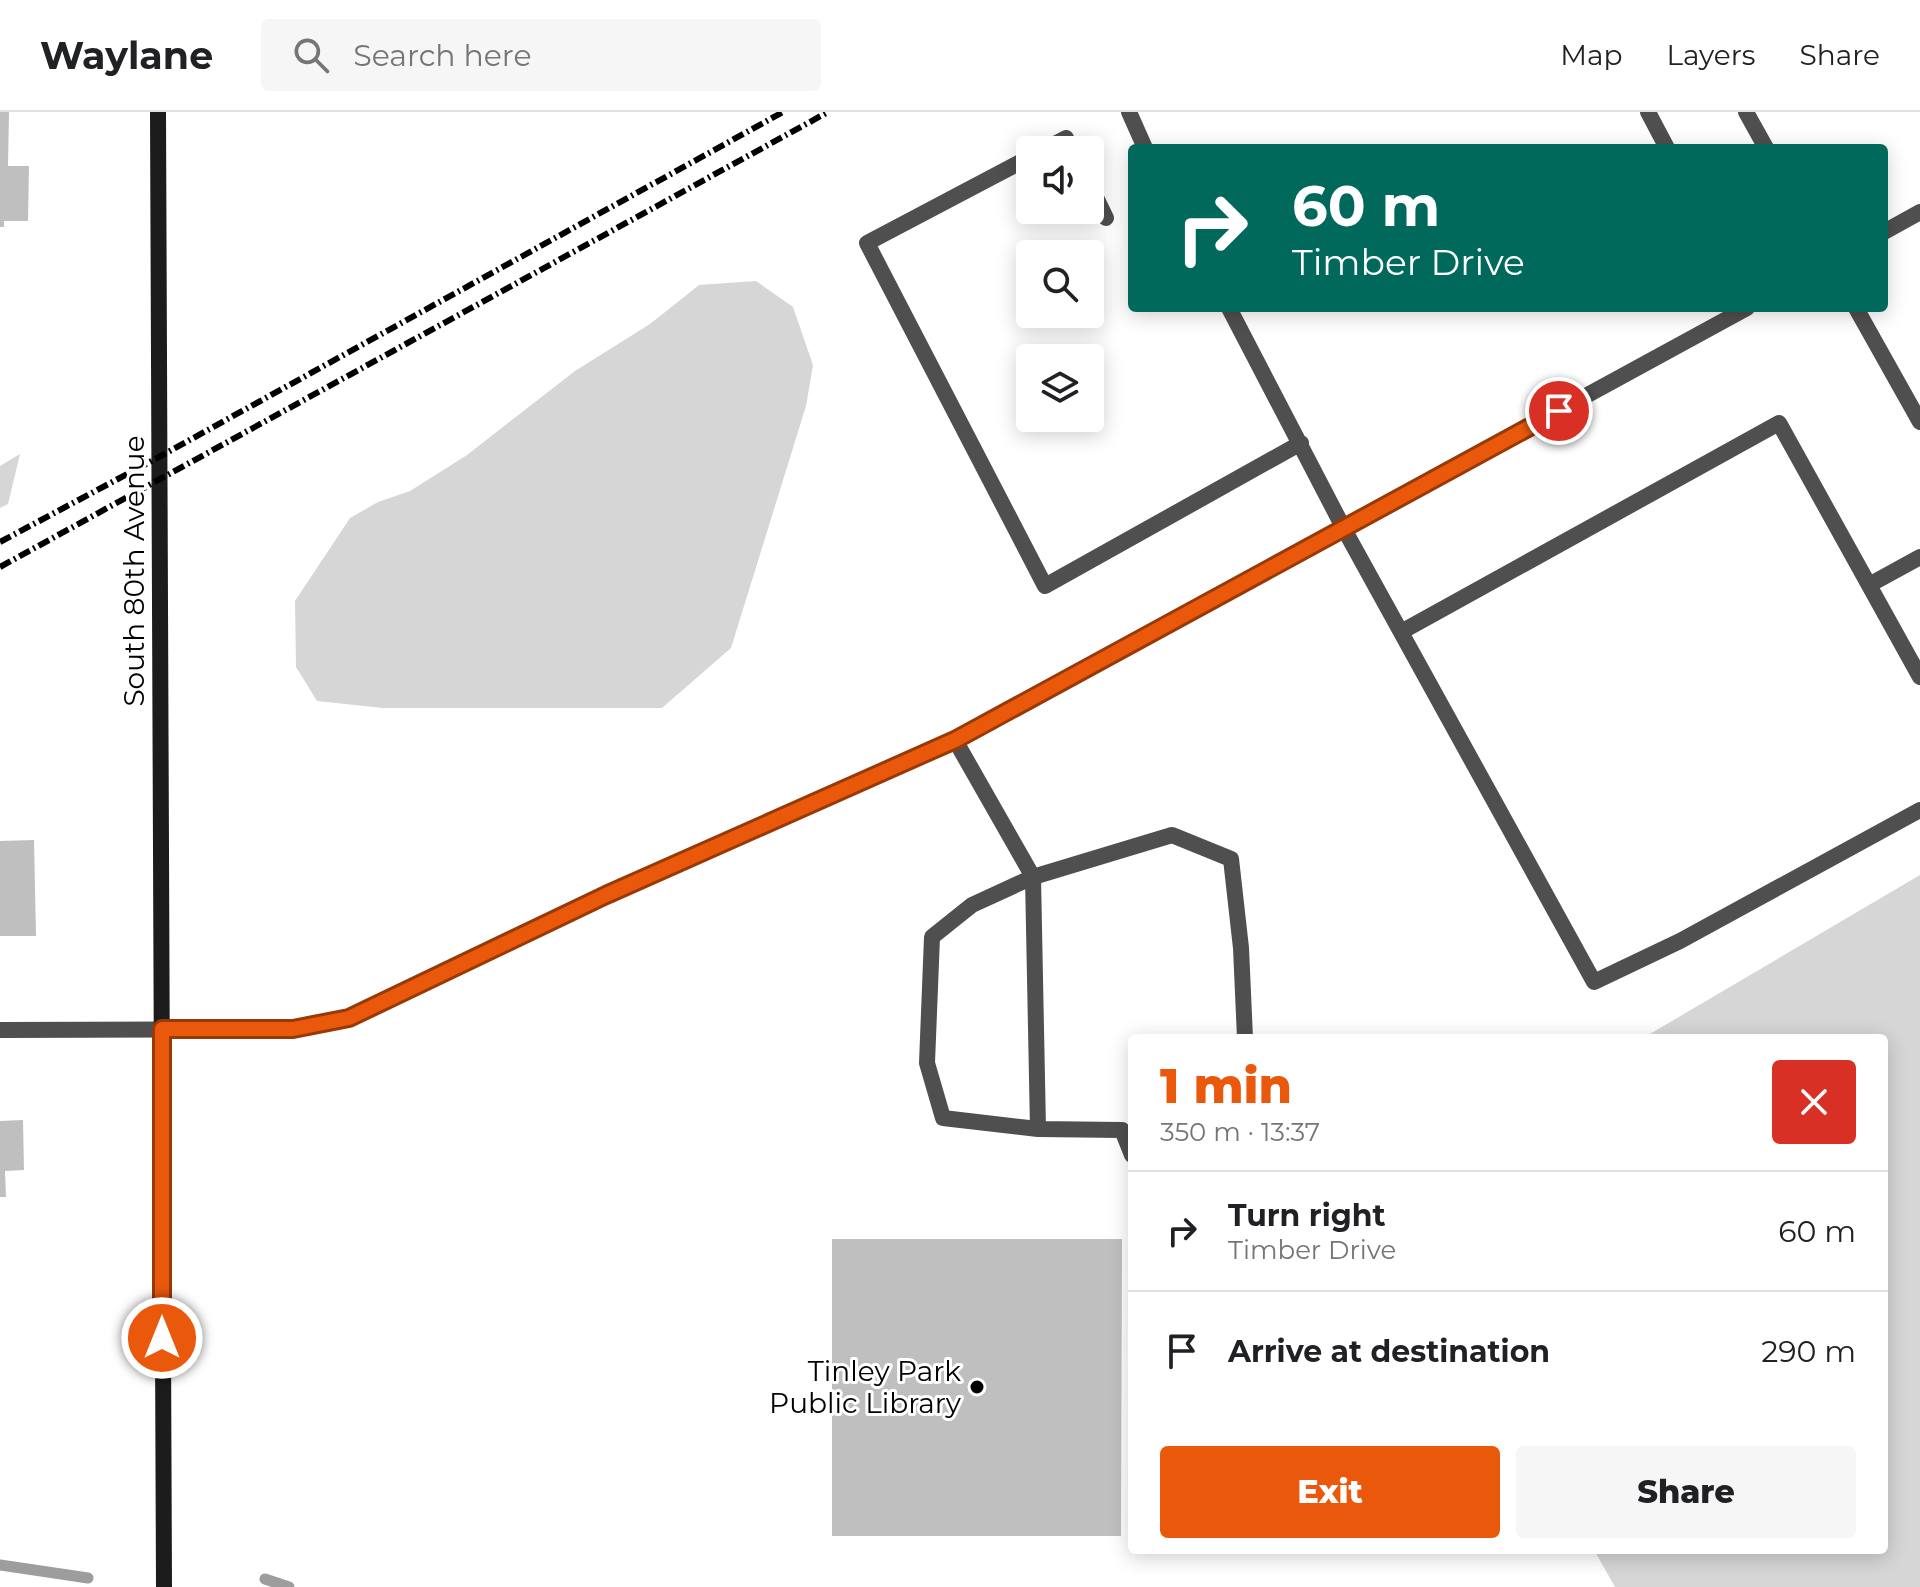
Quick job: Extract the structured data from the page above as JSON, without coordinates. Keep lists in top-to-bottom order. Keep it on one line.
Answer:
{"streets":{"street":["South 80th Avenue"]},"places":["Tinley Park Public Library"],"page":{"header":"Waylane","search":"Search here","nav":["Map","Layers","Share"],"turn":["60 m","Timber Drive"],"heading":["1 min","350 m · 13:37"],"list":[{"name":"Turn right","note":"Timber Drive","value":"60 m"},{"name":"Arrive at destination","value":"290 m"}],"buttons":["Exit","Share"]}}
